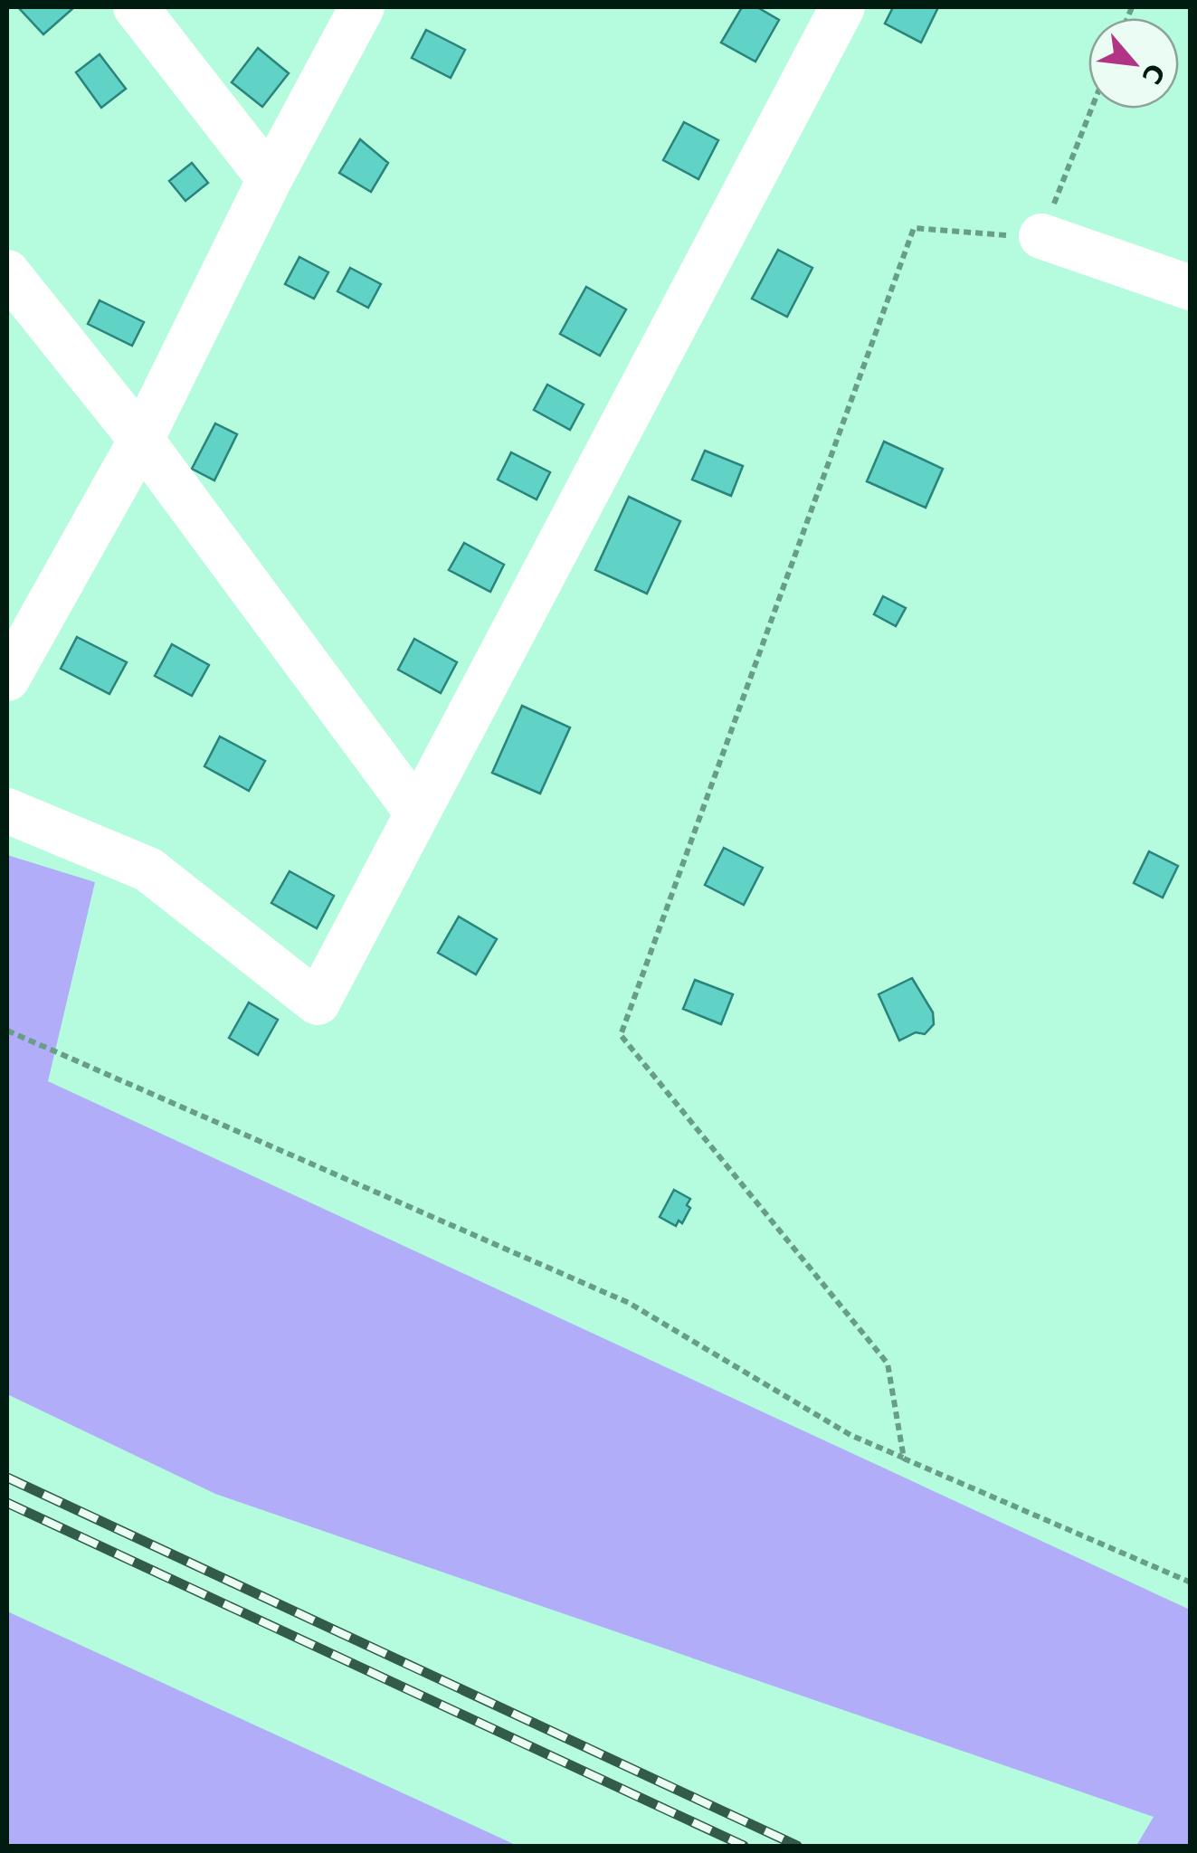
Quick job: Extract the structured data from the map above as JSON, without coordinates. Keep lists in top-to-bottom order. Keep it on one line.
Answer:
{"north":"bottom right"}
